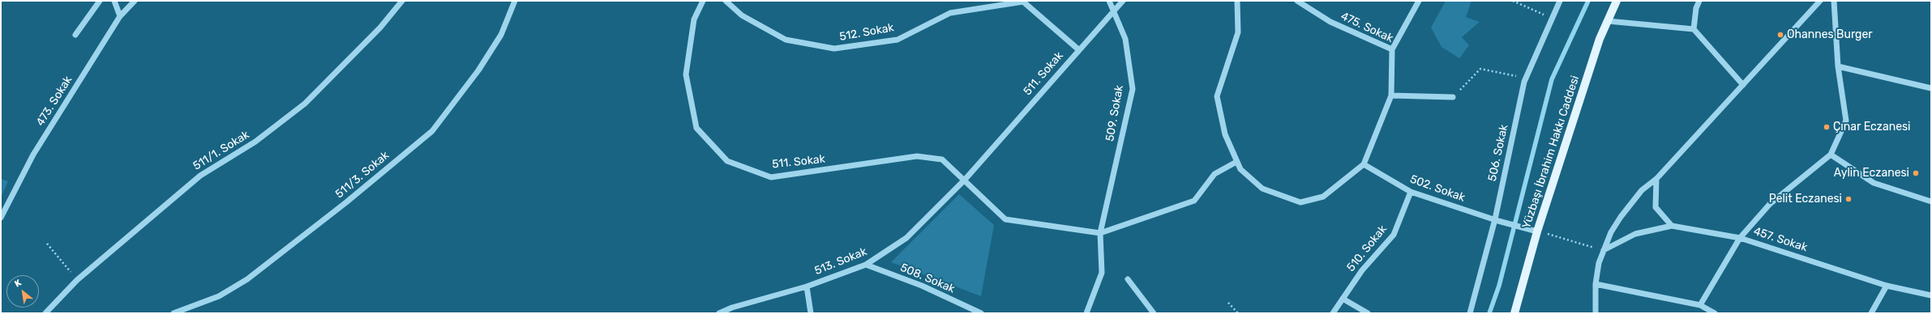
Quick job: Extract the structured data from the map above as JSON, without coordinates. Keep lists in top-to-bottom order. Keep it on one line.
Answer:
{"streets":{"main road":["Yüzbaşı İbrahim Hakkı Caddesi"],"street":["475. Sokak","512. Sokak","511. Sokak","473. Sokak","509. Sokak","511/1. Sokak","506. Sokak","511/3. Sokak","502. Sokak","457. Sokak","510. Sokak","513. Sokak","508. Sokak"]},"crossings":[["475. Sokak","502. Sokak"],["512. Sokak","511. Sokak"],["511. Sokak","509. Sokak"],["511. Sokak","513. Sokak"],["Yüzbaşı İbrahim Hakkı Caddesi","502. Sokak"],["506. Sokak","502. Sokak"],["502. Sokak","510. Sokak"],["513. Sokak","508. Sokak"]],"places":["Ohannes Burger","Çınar Eczanesi","Aylin Eczanesi","Pelit Eczanesi"],"north":"top left"}
